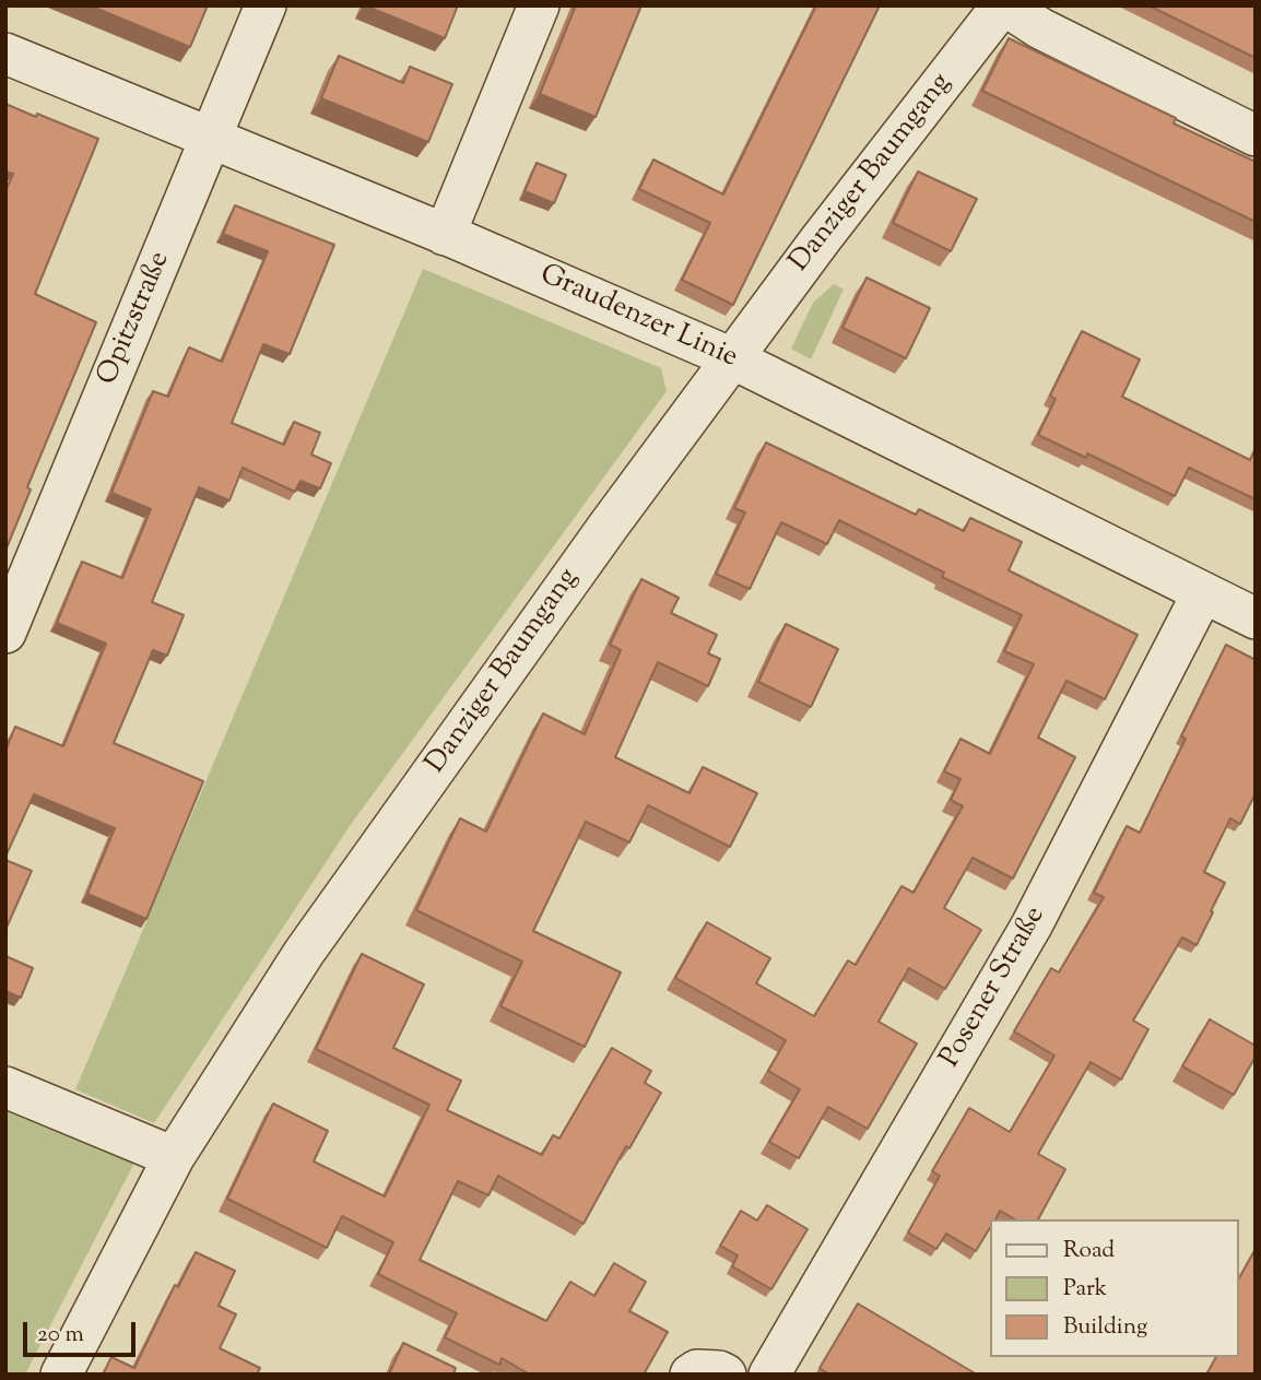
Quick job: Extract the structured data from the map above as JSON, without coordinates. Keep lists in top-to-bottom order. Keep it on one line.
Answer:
{"streets":{"street":["Danziger Baumgang","Graudenzer Linie","Opitzstraße","Posener Straße"]},"crossings":[["Danziger Baumgang","Graudenzer Linie"],["Graudenzer Linie","Opitzstraße"],["Graudenzer Linie","Posener Straße"]],"legend":["Road","Park","Building"],"scale_bar":"20 m"}
